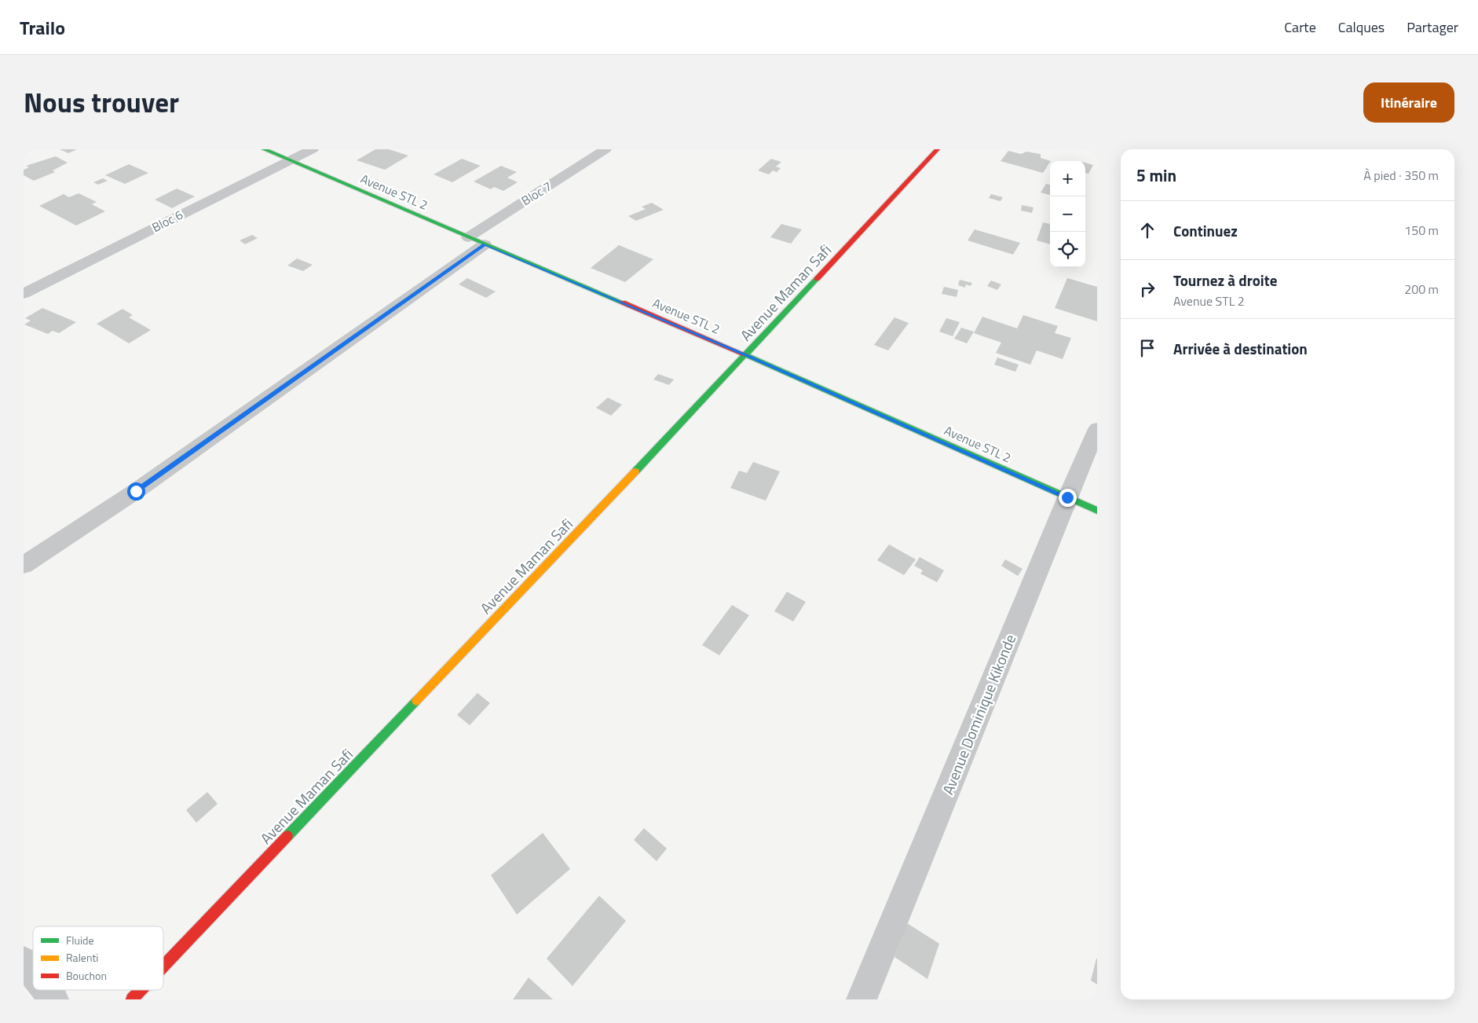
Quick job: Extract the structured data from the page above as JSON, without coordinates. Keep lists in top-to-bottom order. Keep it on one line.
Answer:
{"streets":{"street":["Avenue STL 2","Bloc 7","Bloc 6","Avenue Maman Safi","Avenue Dominique Kikonde"]},"crossings":[["Avenue STL 2","Bloc 7"],["Avenue STL 2","Bloc 6"],["Avenue STL 2","Avenue Maman Safi"],["Avenue STL 2","Avenue Dominique Kikonde"]],"legend":["Fluide","Ralenti","Bouchon"],"page":{"header":"Trailo","nav":["Carte","Calques","Partager"],"title":"Nous trouver","buttons":"Itinéraire","heading":["5 min","À pied · 350 m"],"map_buttons":["+","−"],"list":[["Continuez","150 m"],["Tournez à droite","Avenue STL 2","200 m"],"Arrivée à destination"]}}
